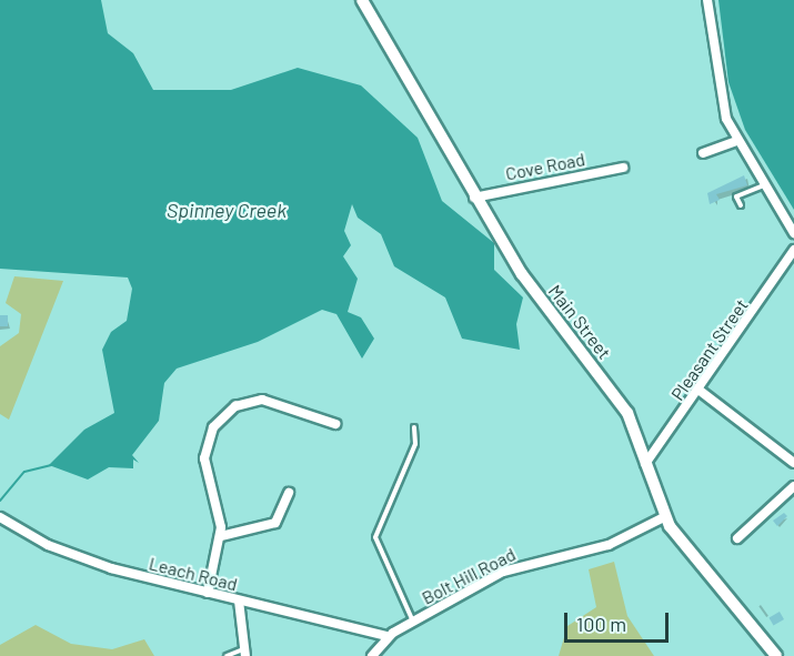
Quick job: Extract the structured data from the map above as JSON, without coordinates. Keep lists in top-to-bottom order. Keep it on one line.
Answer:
{"streets":{"main road":["Main Street"],"street":["Cove Road","Pleasant Street","Leach Road","Bolt Hill Road"]},"crossings":[["Cove Road","Main Street"],["Main Street","Pleasant Street"],["Main Street","Bolt Hill Road"],["Leach Road","Bolt Hill Road"]],"water":["Spinney Creek"],"scale_bar":"100 m"}
